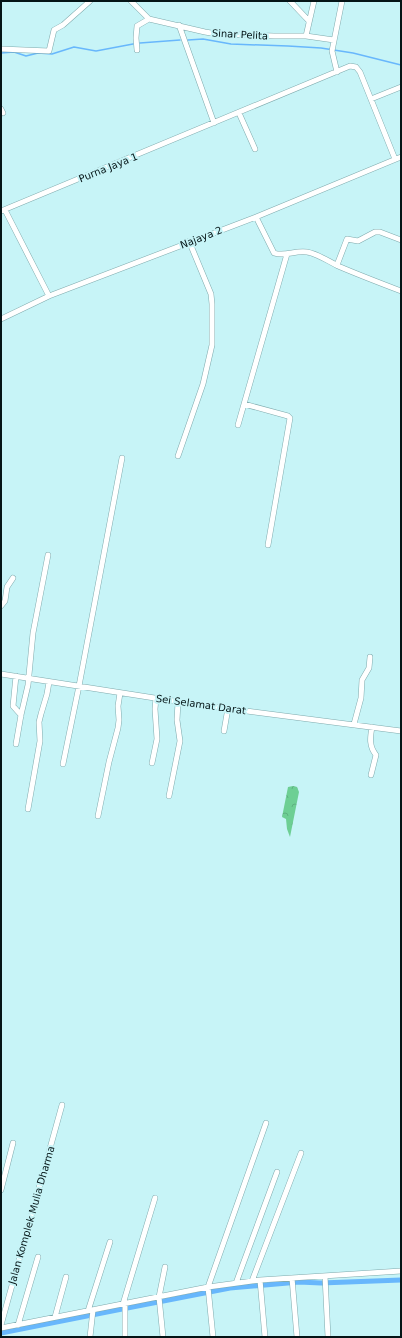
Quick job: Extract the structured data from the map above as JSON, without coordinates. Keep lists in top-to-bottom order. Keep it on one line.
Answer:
{"streets":{"street":["Sinar Pelita","Purna Jaya 1","Najaya 2","Sei Selamat Darat","Jalan Komplek Mulia Dharma"]}}
